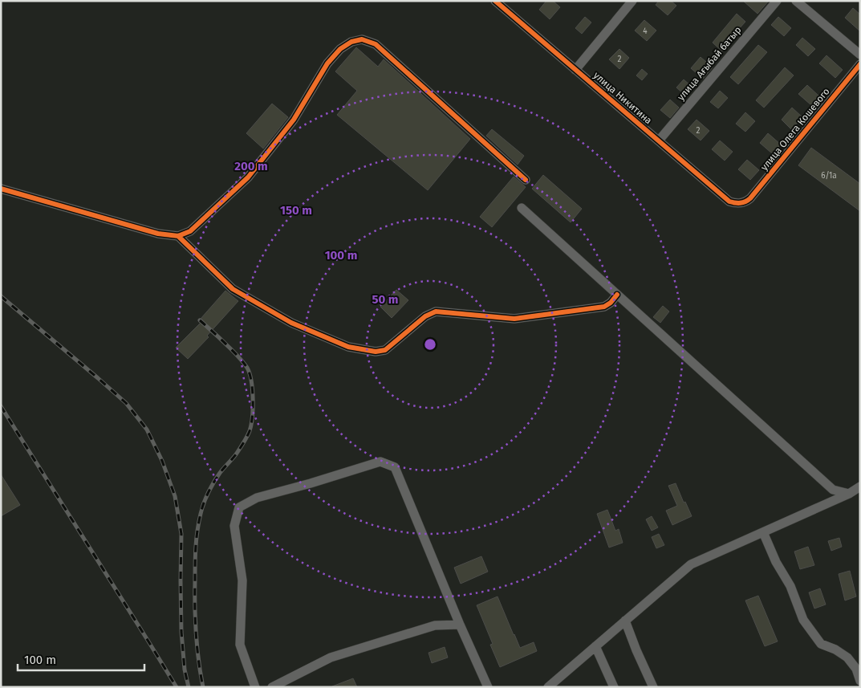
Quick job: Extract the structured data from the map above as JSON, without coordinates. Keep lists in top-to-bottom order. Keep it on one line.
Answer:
{"streets":{"street":["улица Ағыбай батыр","улица Никитина","улица Олега Кошевого"]},"crossings":[["улица Ағыбай батыр","улица Никитина"],["улица Никитина","улица Олега Кошевого"]],"house_numbers":["4","2","2","6/1а"],"scale_bar":"100 m","rings":["200 m","150 m","100 m","50 m"]}
